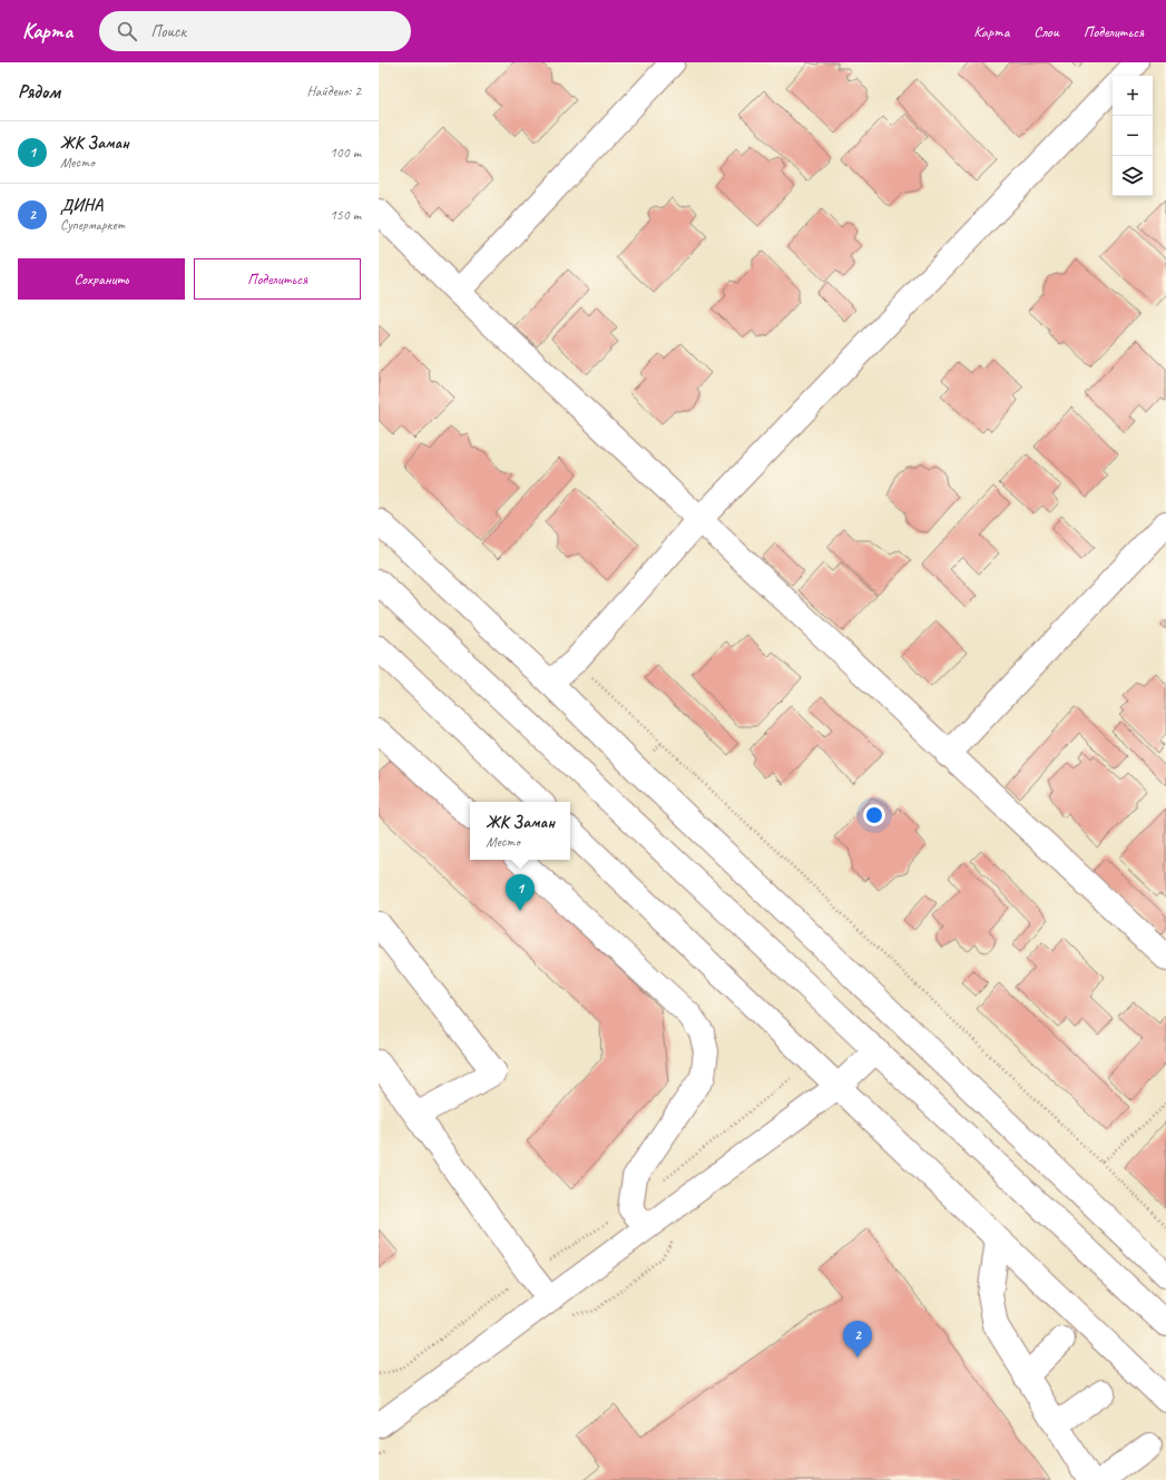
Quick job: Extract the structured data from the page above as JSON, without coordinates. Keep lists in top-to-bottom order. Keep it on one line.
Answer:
{"page":{"header":"Карта","search":"Поиск","nav":["Карта","Слои","Поделиться"],"heading":["Рядом","Найдено: 2"],"map_buttons":["+","−"],"list":[{"mark":"1","name":"ЖК Заман","note":"Место","value":"100 m"},{"mark":"2","name":"ДИНА","note":"Супермаркет","value":"150 m"}],"buttons":["Сохранить","Поделиться"],"popup":["ЖК Заман","Место"],"pins":["1","2"]}}
